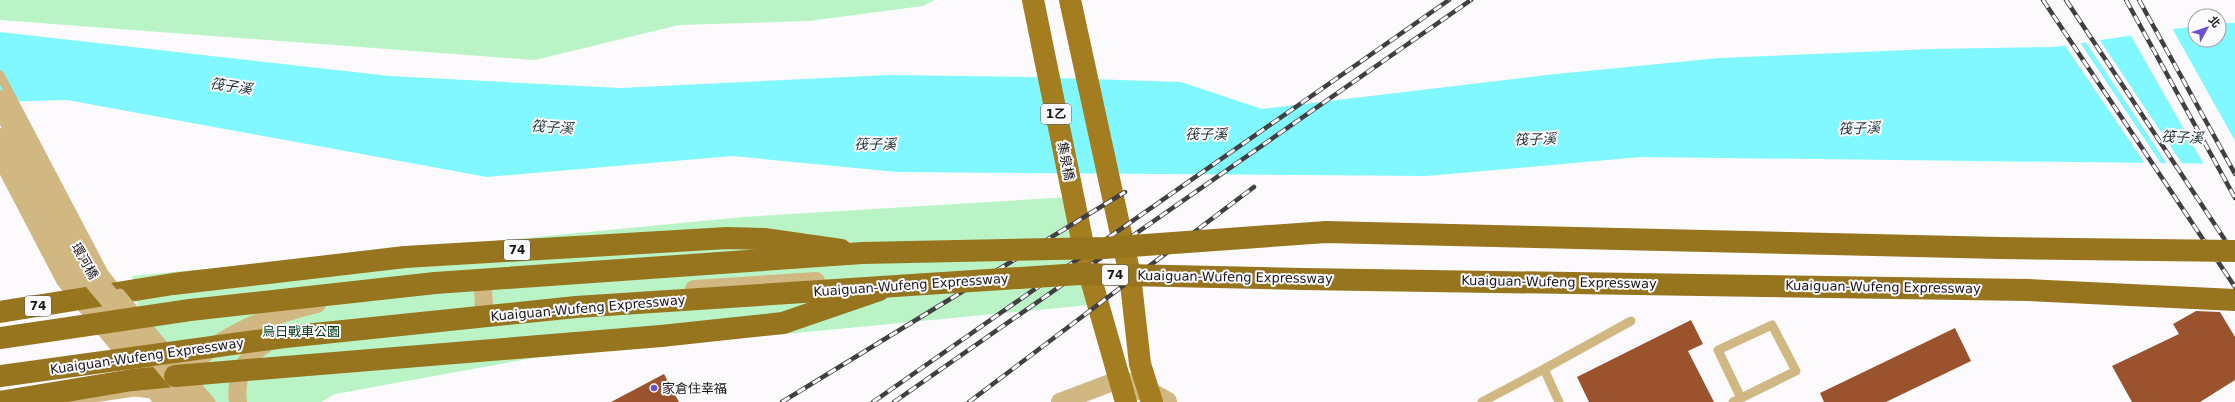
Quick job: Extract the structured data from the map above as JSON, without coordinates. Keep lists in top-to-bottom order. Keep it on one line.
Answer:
{"streets":{"highway":["74","Kuaiguan-Wufeng Expressway"],"main road":["1乙","集泉橋"],"street":["環河橋"]},"crossings":[["1乙","集泉橋"],["74","環河橋"],["74","Kuaiguan-Wufeng Expressway"]],"water":["筏子溪"],"parks":["烏日戰車公園"],"places":["家倉住幸福"],"north":"top right"}
